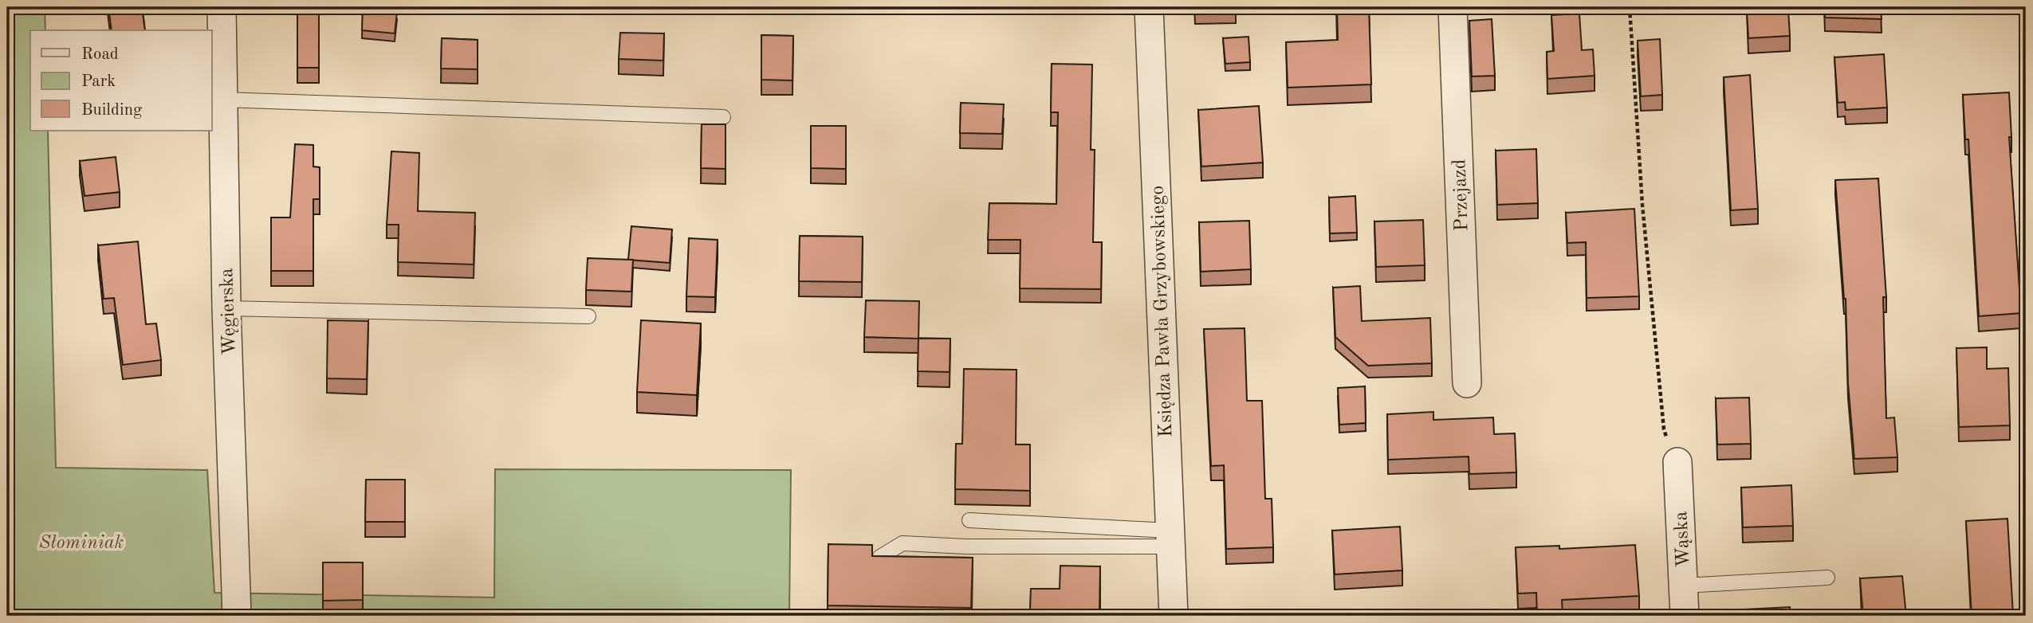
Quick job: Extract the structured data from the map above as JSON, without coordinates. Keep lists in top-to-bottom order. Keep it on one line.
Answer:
{"streets":{"street":["Przejazd","Węgierska","Księdza Pawła Grzybowskiego","Wąska"]},"parks":["Słominiak"],"legend":["Road","Park","Building"]}
